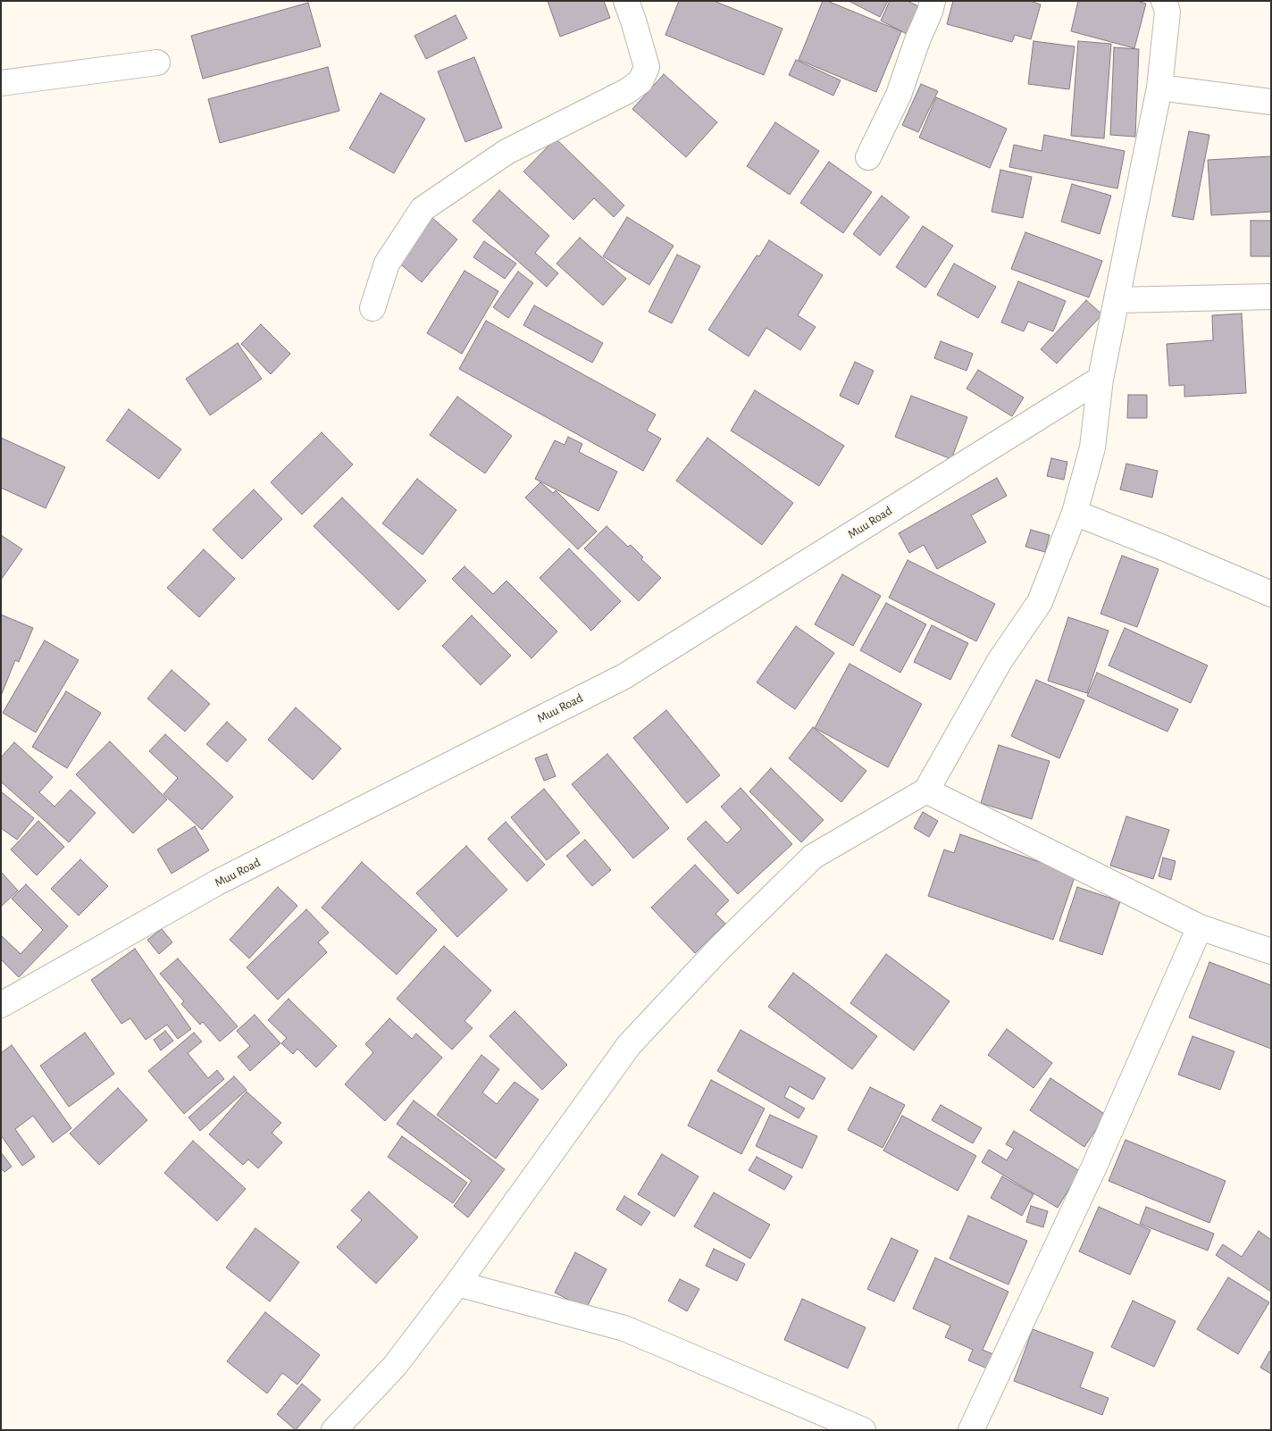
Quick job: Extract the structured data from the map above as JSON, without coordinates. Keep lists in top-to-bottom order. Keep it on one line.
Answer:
{"streets":{"street":["Muu Road"]}}
